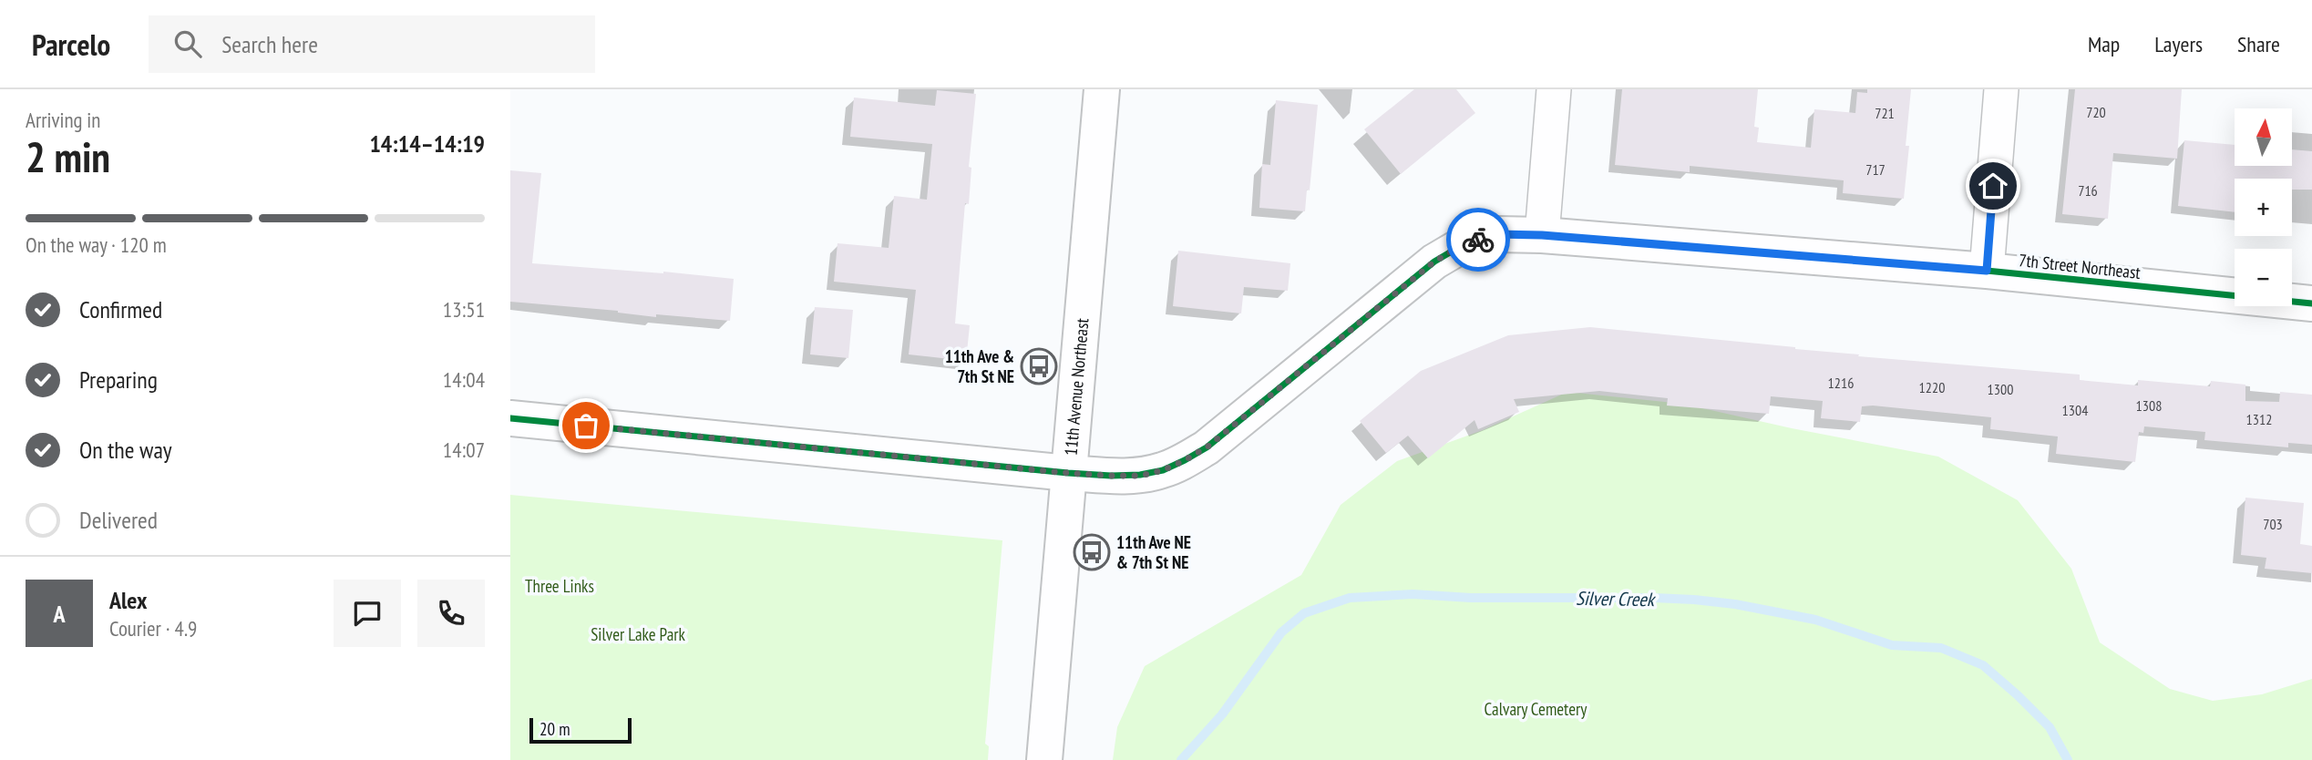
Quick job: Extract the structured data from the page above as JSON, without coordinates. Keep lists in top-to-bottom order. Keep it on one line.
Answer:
{"streets":{"street":["7th Street Northeast","11th Avenue Northeast"]},"crossings":[["7th Street Northeast","11th Avenue Northeast"]],"water":["Silver Creek"],"parks":["Three Links","Silver Lake Park","Calvary Cemetery"],"places":{"bus stop":["11th Ave & 7th St NE","11th Ave NE & 7th St NE"]},"house_numbers":["720","721","717","716","1216","1220","1300","1308","1304","1312","703"],"scale_bar":"20 m","north":"top","page":{"header":"Parcelo","search":"Search here","nav":["Map","Layers","Share"],"heading":["2 min","Arriving in","14:14–14:19"],"panel":["Alex","Courier · 4.9"],"map_buttons":["+","−"],"bar":"On the way · 120 m","list":[["Confirmed","13:51"],["Preparing","14:04"],["On the way","14:07"],"Delivered"],"round":"A","scale":"20 m"}}
